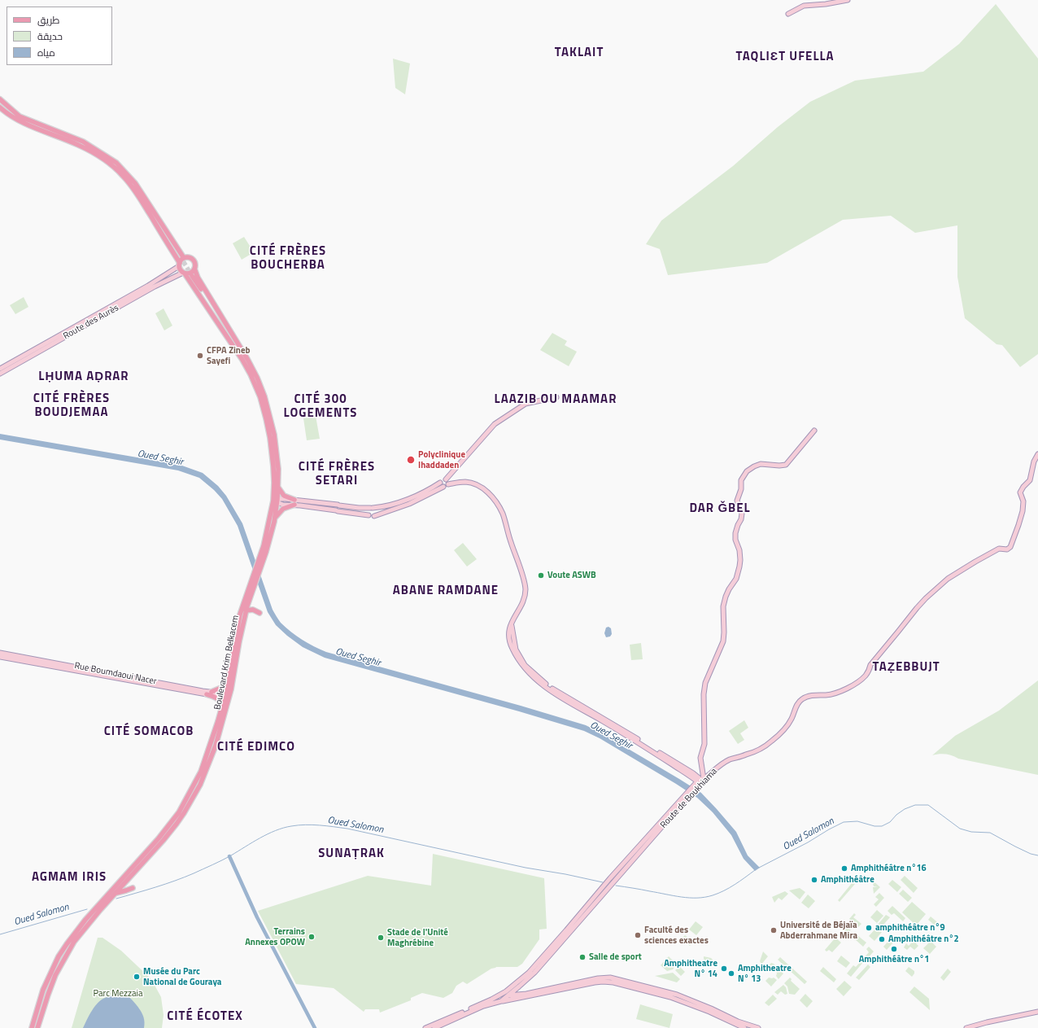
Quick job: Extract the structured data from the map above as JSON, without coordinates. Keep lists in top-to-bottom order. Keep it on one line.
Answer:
{"streets":{"main road":["Boulevard Krim Belkacem"],"street":["Route des Aurès","Rue Boumdaoui Nacer","Route de Boukhiama"]},"crossings":[["Route des Aurès","Boulevard Krim Belkacem"],["Boulevard Krim Belkacem","Rue Boumdaoui Nacer"]],"districts":["TAKLAIT","TAQLIƐT UFELLA","CITÉ FRÈRES BOUCHERBA","LḤUMA AḌRAR","CITÉ FRÈRES BOUDJEMAA","CITÉ 300 LOGEMENTS","LAAZIB OU MAAMAR","CITÉ FRÈRES SETARI","DAR ǦBEL","ABANE RAMDANE","TAẒEBBUJT","CITÉ SOMACOB","CITÉ EDIMCO","SUNAṬRAK","AGMAM IRIS","CITÉ ÉCOTEX"],"water":["Oued Seghir","Oued Salomon"],"parks":["Parc Mezzaia"],"places":["CFPA Zineb Sayefi","Polyclinique Ihaddaden","Voute ASWB","Amphithéâtre n°16","Amphithéâtre","amphithéâtre n°9","Université de Béjaïa Abderrahmane Mira","Faculté des sciences exactes","Terrains Annexes OPOW","Stade de l'Unité Maghrébine","Amphithéâtre n°2","Amphithéâtre n°1","Salle de sport","Amphitheatre N° 14","Amphitheatre N° 13","Musée du Parc National de Gouraya"],"legend":["طريق","حديقة","مياه"]}
